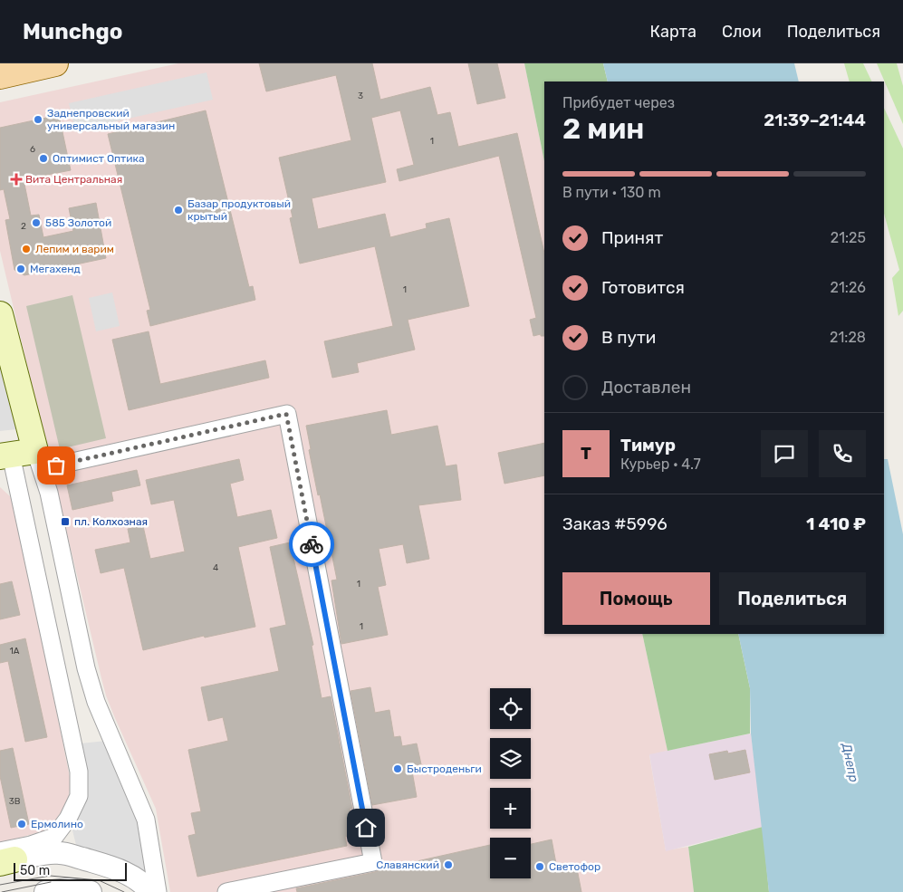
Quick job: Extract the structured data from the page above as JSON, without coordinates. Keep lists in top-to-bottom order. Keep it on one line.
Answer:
{"water":["Днепр"],"places":{"other":["Заднепровский универсальный магазин","Оптимист Оптика","Базар продуктовый крытый","585 Золотой","Лепим и варим","Мегахенд","Быстроденьги","Ермолино","Славянский","Светофор"],"health":["Вита Центральная"],"transit":["пл. Колхозная"]},"house_numbers":["3","1","6","2","1","4","1","1","1А","3В"],"scale_bar":"50 m","page":{"header":"Munchgo","nav":["Карта","Слои","Поделиться"],"heading":["2 мин","Прибудет через","21:39–21:44"],"panel":["Тимур","Курьер · 4.7","Заказ #5996","1 410 ₽"],"bar":"В пути · 130 m","list":[["Принят","21:25"],["Готовится","21:26"],["В пути","21:28"],"Доставлен"],"round":"Т","buttons":["Помощь","Поделиться"],"map_buttons":["+","−"],"scale":"50 m"}}
